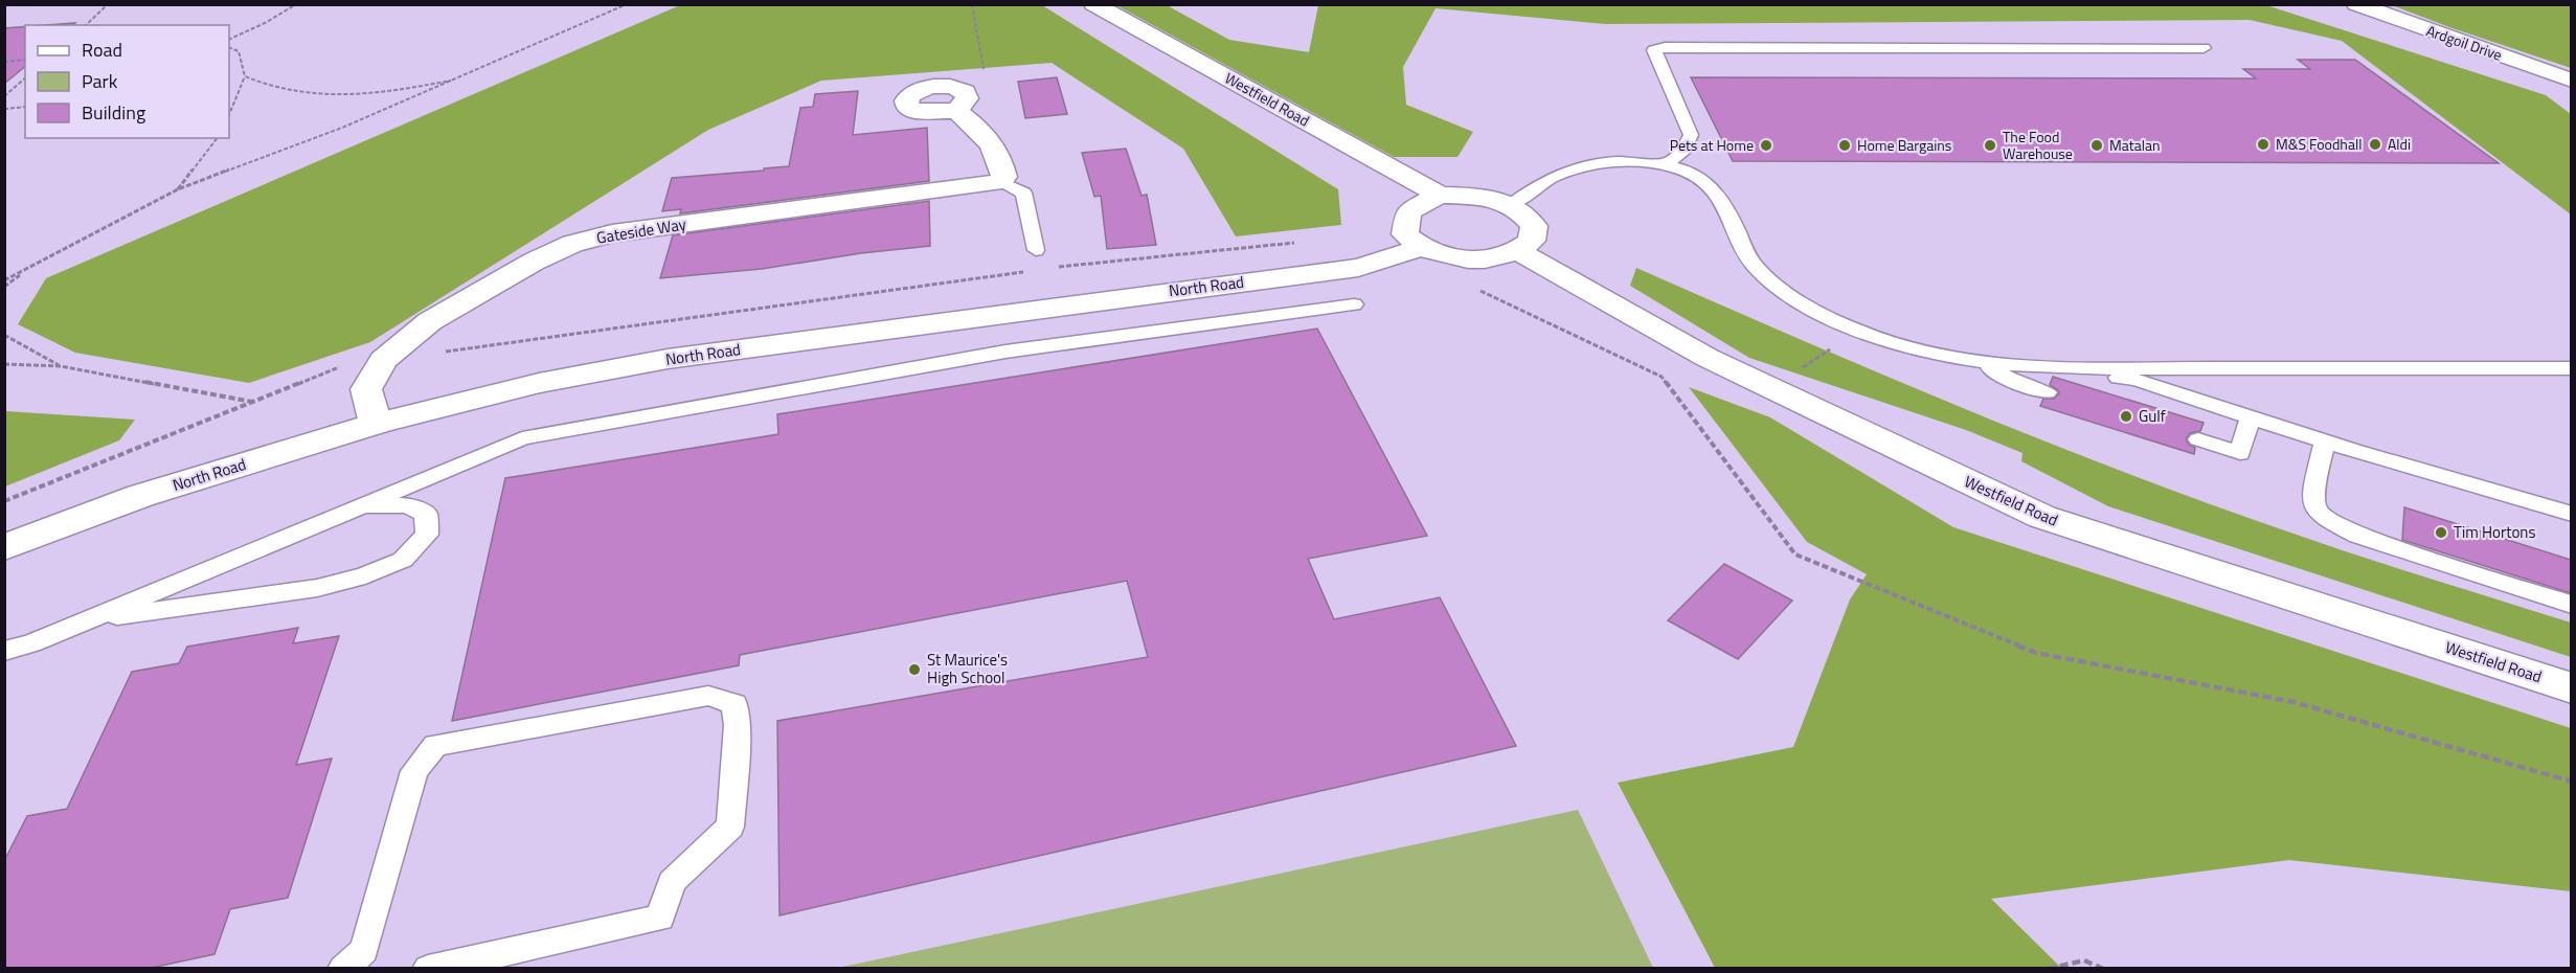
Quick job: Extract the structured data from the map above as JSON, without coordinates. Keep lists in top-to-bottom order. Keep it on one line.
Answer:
{"streets":{"main road":["Ardgoil Drive","Westfield Road","Gateside Way","North Road"]},"crossings":[["Gateside Way","North Road"]],"places":["M&S Foodhall","Aldi","Pets at Home","Home Bargains","The Food Warehouse","Matalan","Gulf","Tim Hortons","St Maurice's High School"],"legend":["Road","Park","Building"]}
